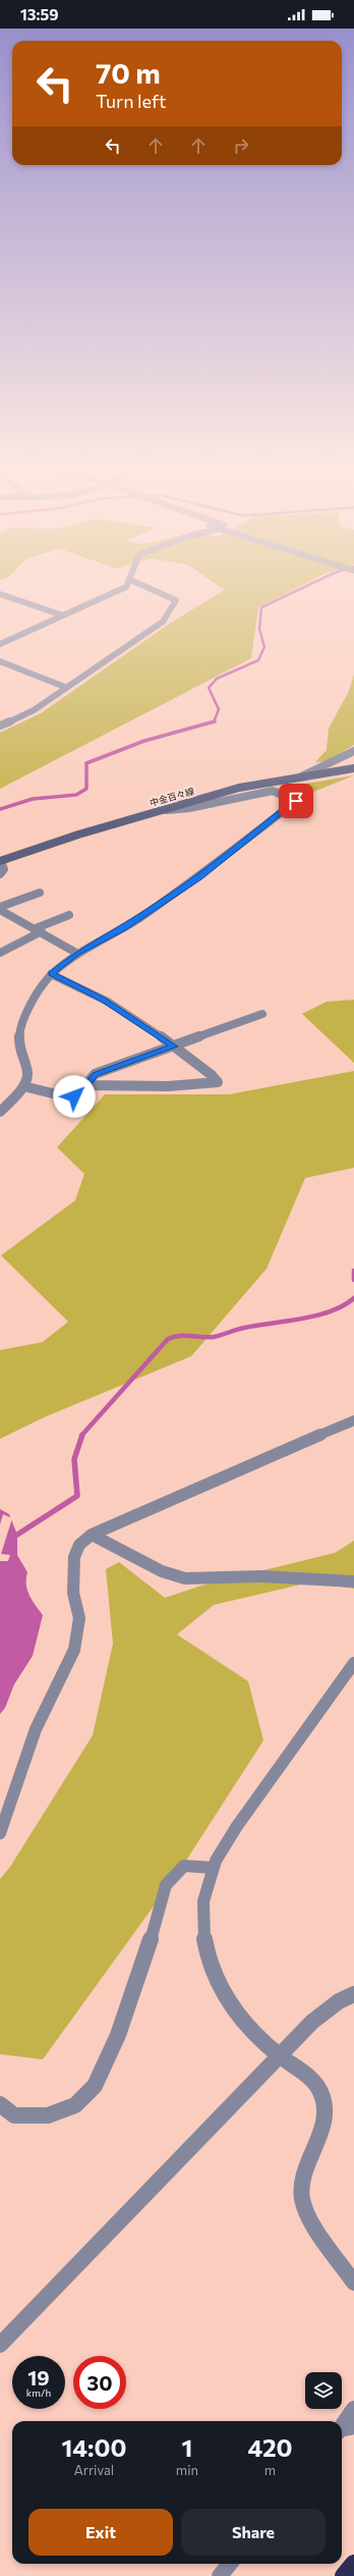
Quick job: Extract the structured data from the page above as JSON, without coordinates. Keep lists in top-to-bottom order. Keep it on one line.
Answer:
{"streets":{"main road":["中金百々線"]},"page":{"status":"13:59","turn":["70 m","Turn left"],"speed":"19 km/h","limit":"30","eta":["14:00","Arrival","1","min","420","m"],"buttons":["Exit","Share"]}}
